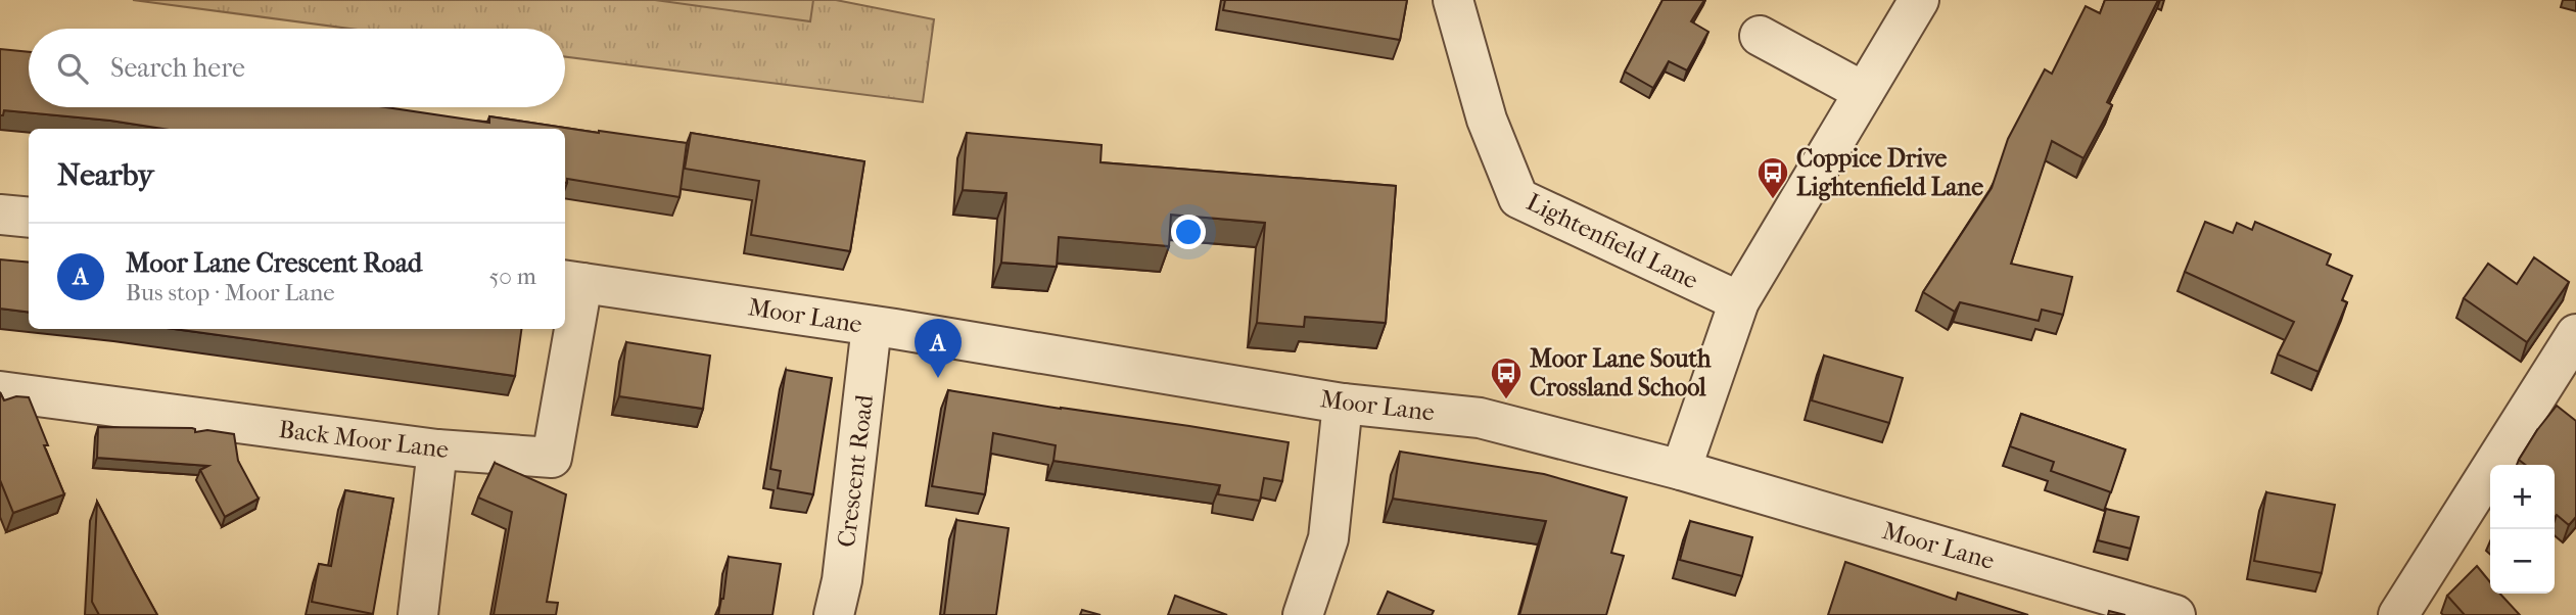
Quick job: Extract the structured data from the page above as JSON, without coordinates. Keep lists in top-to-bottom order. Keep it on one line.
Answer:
{"streets":{"street":["Lightenfield Lane","Moor Lane","Back Moor Lane","Crescent Road"]},"crossings":[["Moor Lane","Back Moor Lane"],["Moor Lane","Crescent Road"]],"places":{"bus stop":["Coppice Drive Lightenfield Lane","Moor Lane South Crossland School"]},"page":{"search":"Search here","heading":"Nearby","list":[{"mark":"A","name":"Moor Lane Crescent Road","note":"Bus stop · Moor Lane","value":"50 m"}],"pins":"A","map_buttons":["+","−"]}}
